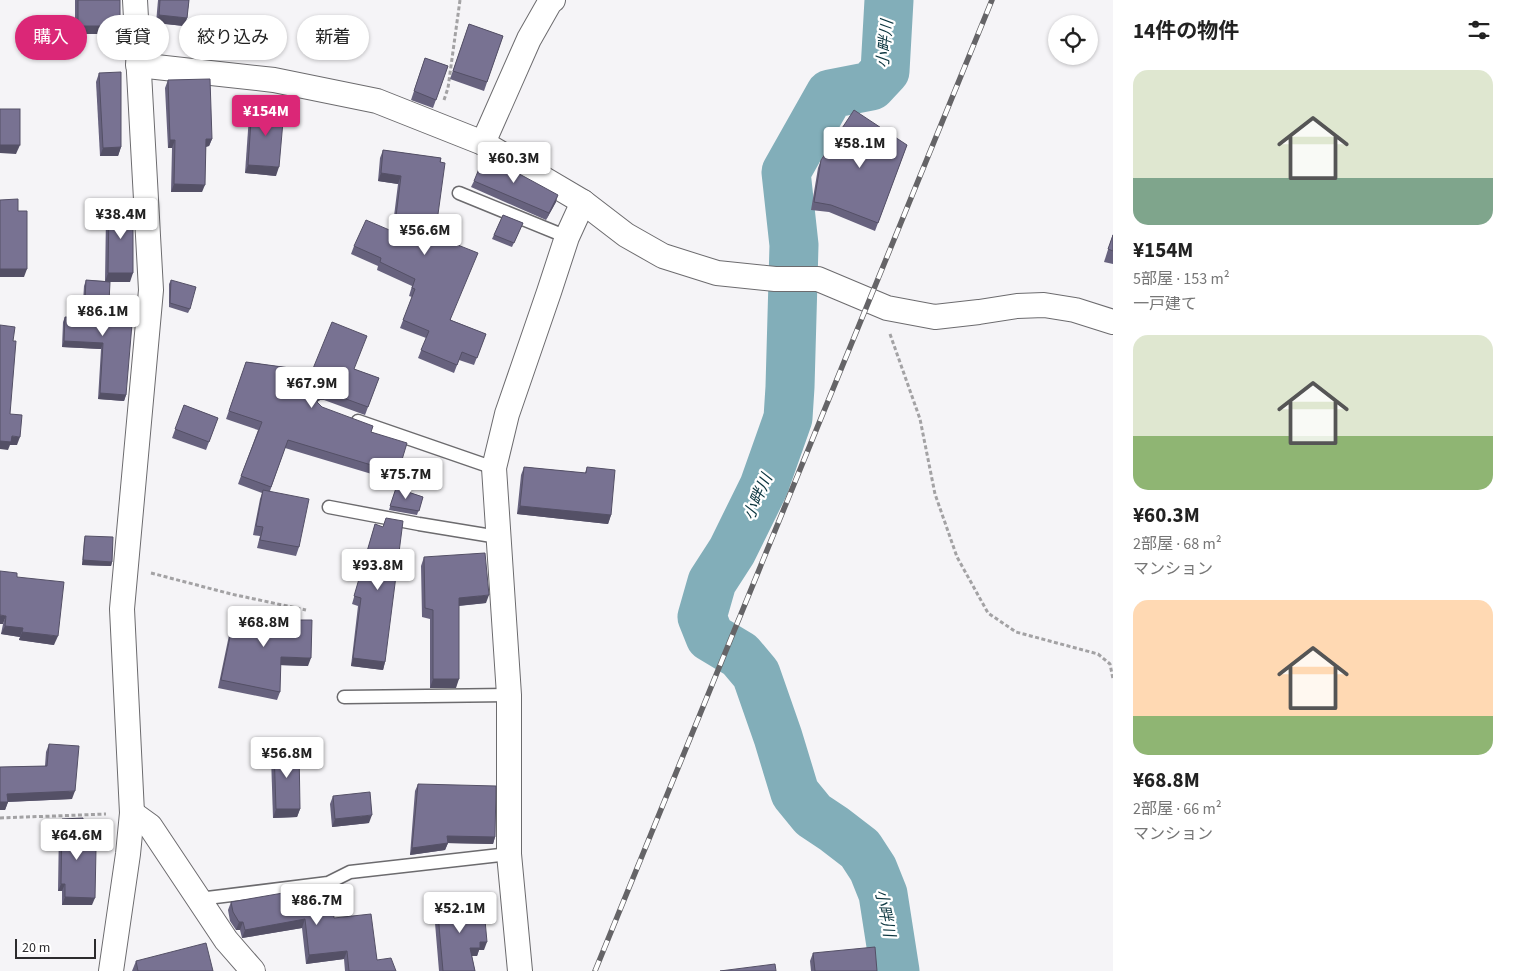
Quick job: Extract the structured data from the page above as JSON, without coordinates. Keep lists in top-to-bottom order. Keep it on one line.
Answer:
{"water":["小畔川"],"scale_bar":"20 m","page":{"heading":"14件の物件","chip":["購入","賃貸","絞り込み","新着"],"list":[{"name":"¥154M","note":"5部屋 · 153 m² · 一戸建て"},{"name":"¥60.3M","note":"2部屋 · 68 m² · マンション"},{"name":"¥68.8M","note":"2部屋 · 66 m² · マンション"}],"price":["¥154M","¥58.1M","¥60.3M","¥38.4M","¥56.6M","¥86.1M","¥67.9M","¥75.7M","¥93.8M","¥68.8M","¥56.8M","¥64.6M","¥86.7M","¥52.1M"],"scale":"20 m"}}
